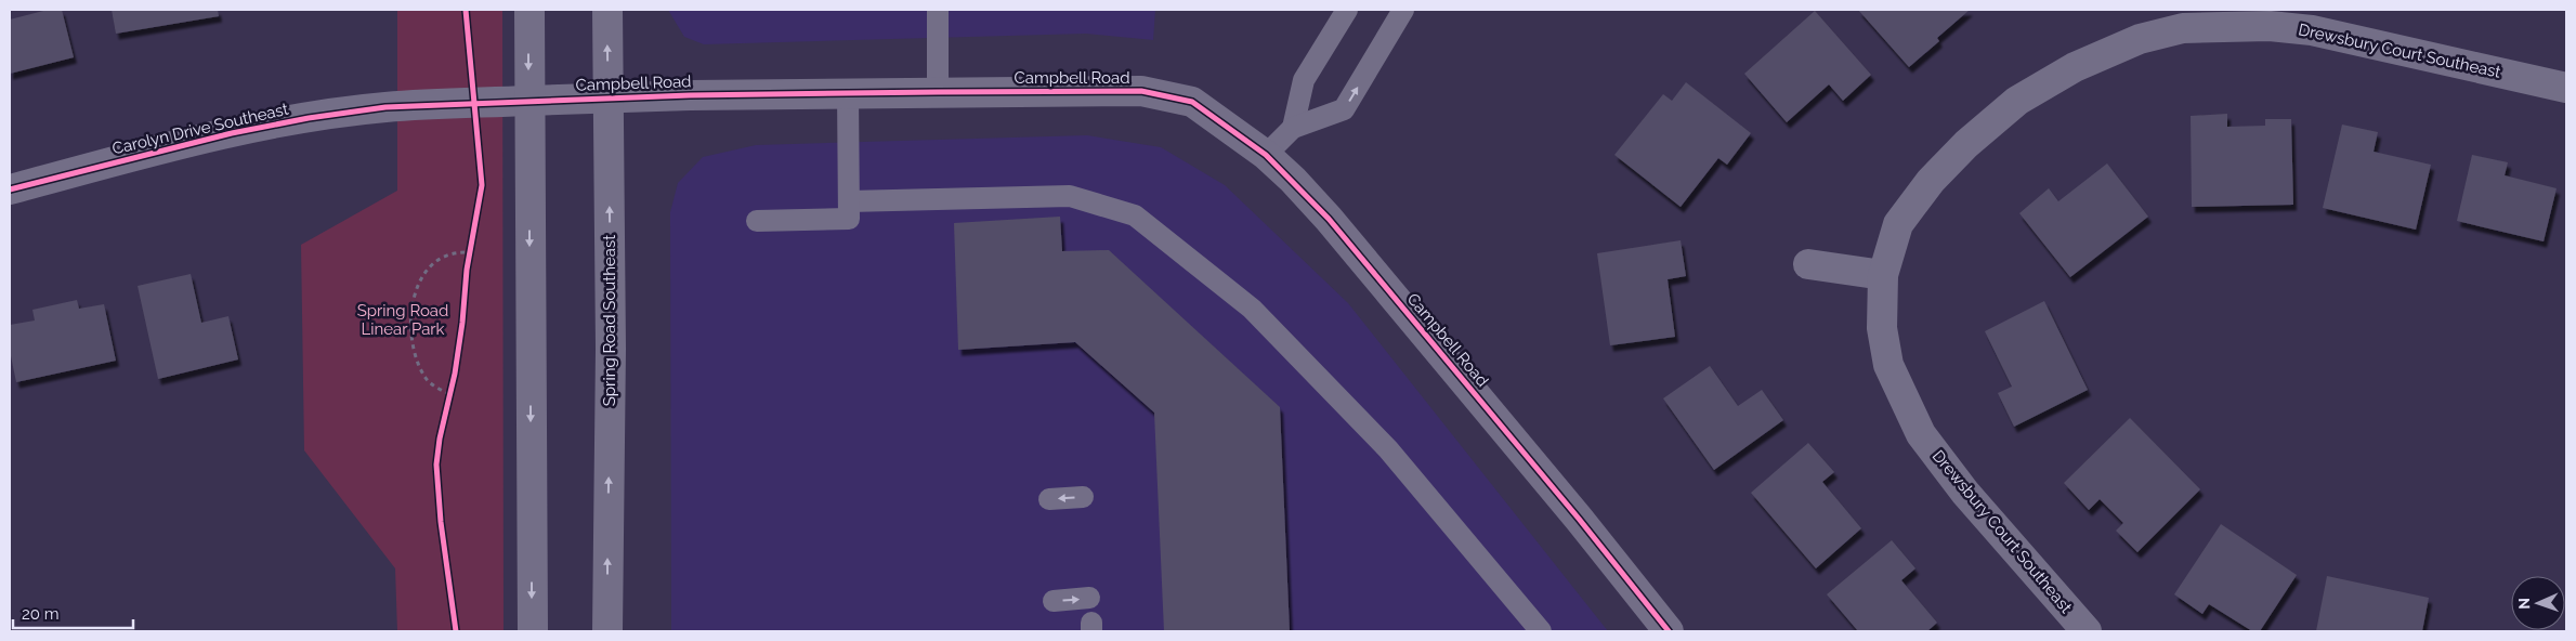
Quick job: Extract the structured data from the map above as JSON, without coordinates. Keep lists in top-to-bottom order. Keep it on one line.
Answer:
{"streets":{"street":["Drewsbury Court Southeast","Campbell Road","Carolyn Drive Southeast","Spring Road Southeast"]},"crossings":[["Campbell Road","Carolyn Drive Southeast"],["Campbell Road","Spring Road Southeast"]],"parks":["Spring Road Linear Park"],"scale_bar":"20 m","north":"left"}
